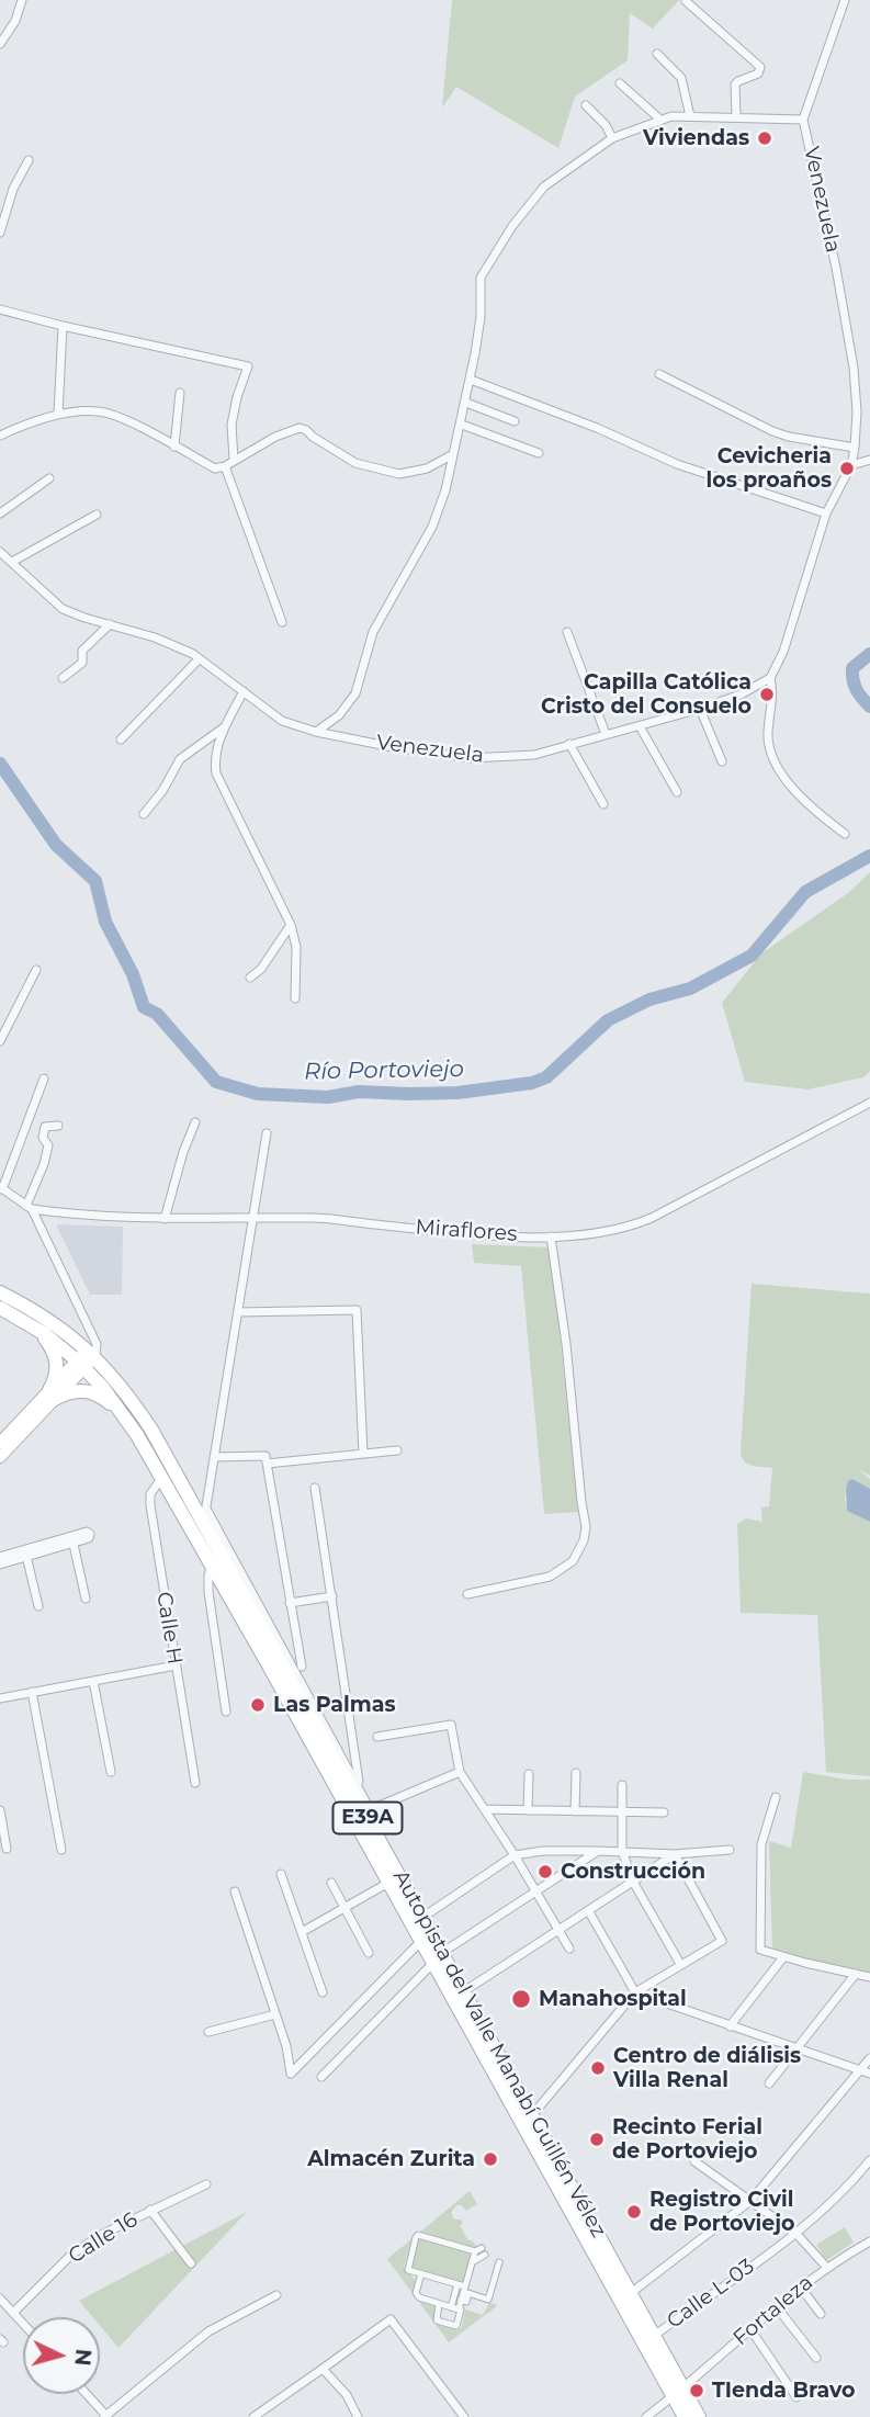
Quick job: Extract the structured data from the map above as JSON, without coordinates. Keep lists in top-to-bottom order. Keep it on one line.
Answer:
{"streets":{"main road":["E39A","Autopista del Valle Manabí Guillén Vélez"],"street":["Venezuela","Miraflores","Calle H","Calle 16","Calle L-03","Fortaleza"]},"crossings":[["Calle H","Autopista del Valle Manabí Guillén Vélez"],["Autopista del Valle Manabí Guillén Vélez","Calle L-03"],["Autopista del Valle Manabí Guillén Vélez","Fortaleza"]],"water":["Río Portoviejo"],"places":["Viviendas","Cevicheria los proaños","Capilla Católica Cristo del Consuelo","Las Palmas","Construcción","Manahospital","Centro de diálisis Villa Renal","Recinto Ferial de Portoviejo","Almacén Zurita","Registro Civil de Portoviejo","TIenda Bravo"],"north":"right"}
